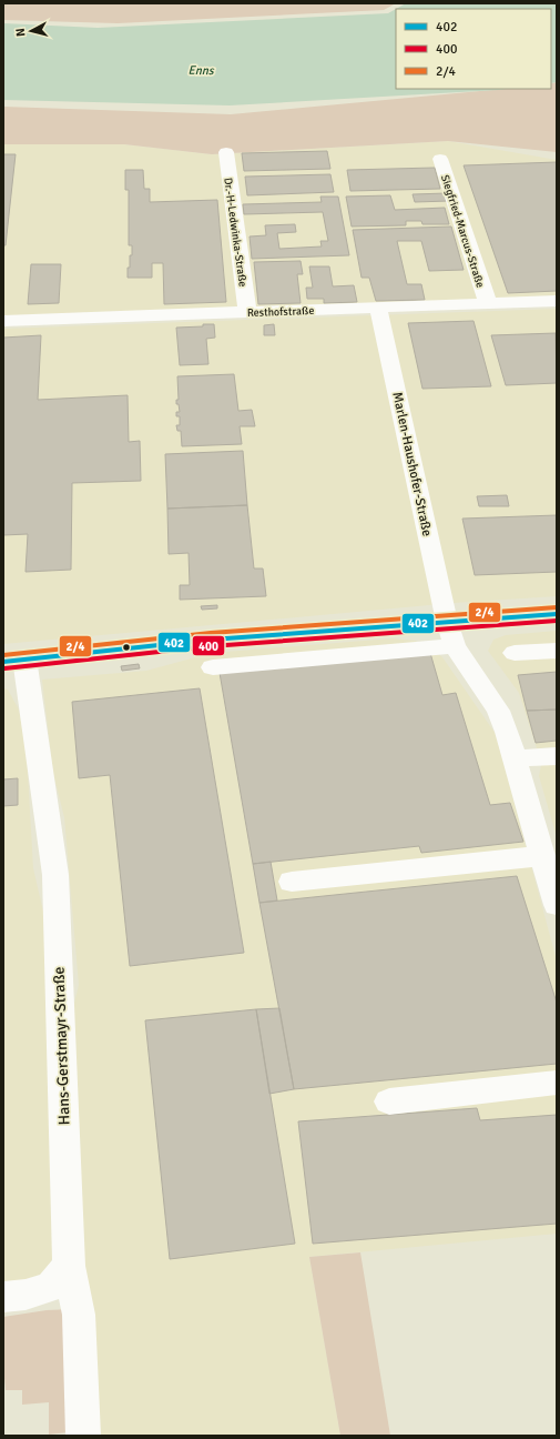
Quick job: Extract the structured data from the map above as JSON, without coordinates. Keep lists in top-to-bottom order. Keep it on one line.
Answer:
{"streets":{"street":["Siegfried-Marcus-Straße","Dr.-H-Ledwinka-Straße","Resthofstraße","Marlen-Haushofer-Straße","Hans-Gerstmayr-Straße"]},"crossings":[["Siegfried-Marcus-Straße","Resthofstraße"],["Dr.-H-Ledwinka-Straße","Resthofstraße"],["Resthofstraße","Marlen-Haushofer-Straße"]],"water":["Enns"],"lines":["transit line 2/4","transit line 402","transit line 400"],"legend":["402","400","2/4"],"north":"left"}
